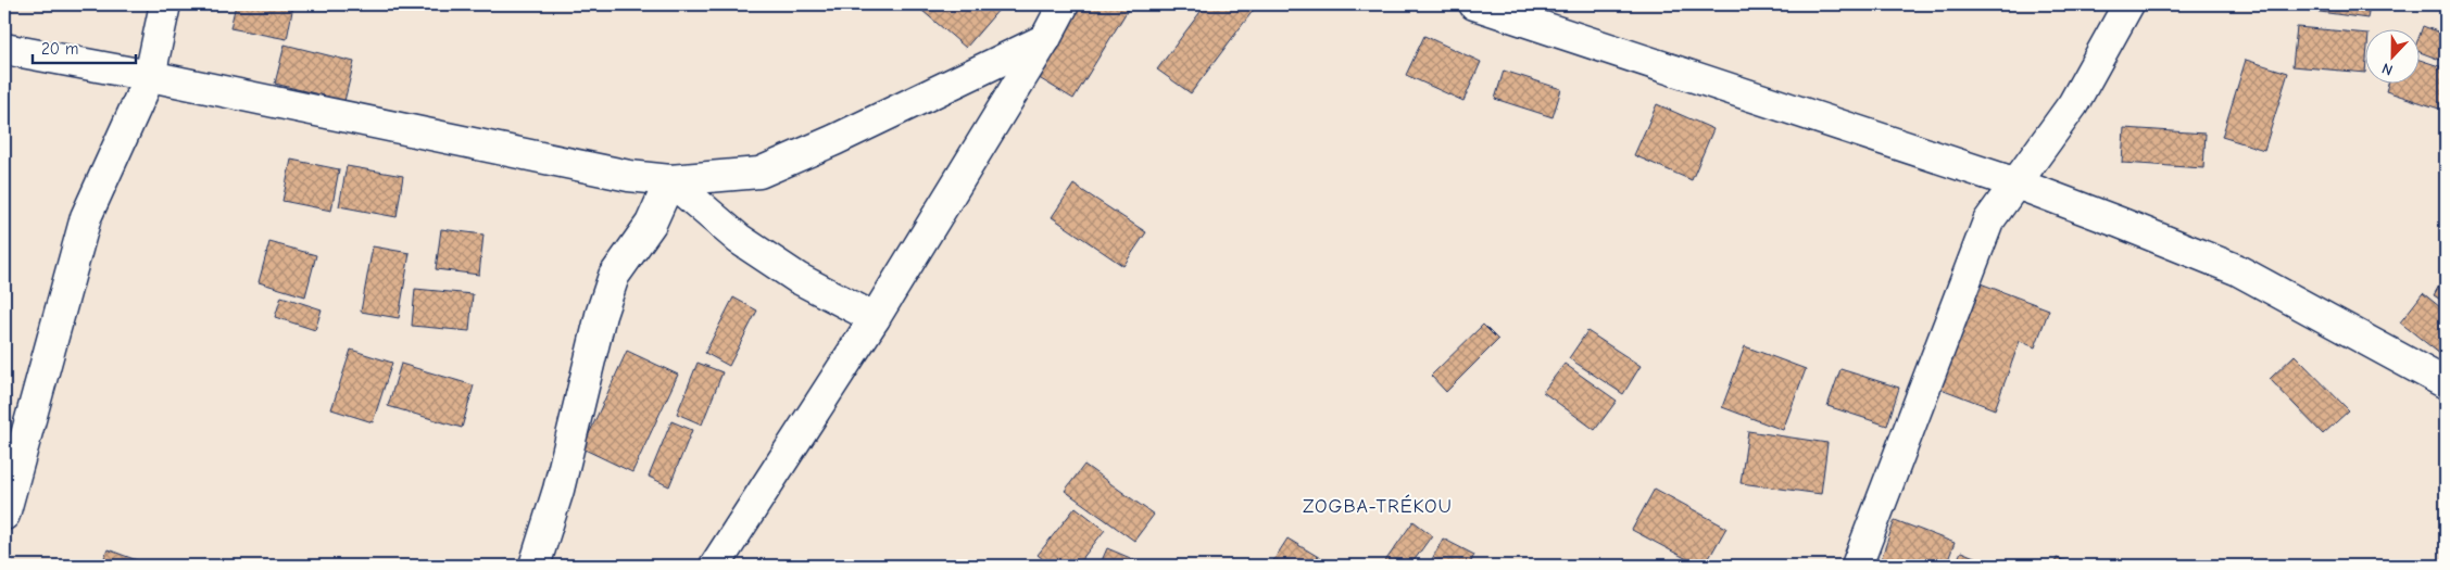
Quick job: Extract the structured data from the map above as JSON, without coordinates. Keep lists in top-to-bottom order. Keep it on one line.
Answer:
{"districts":["ZOGBA-TRÉKOU"],"scale_bar":"20 m","north":"bottom"}
